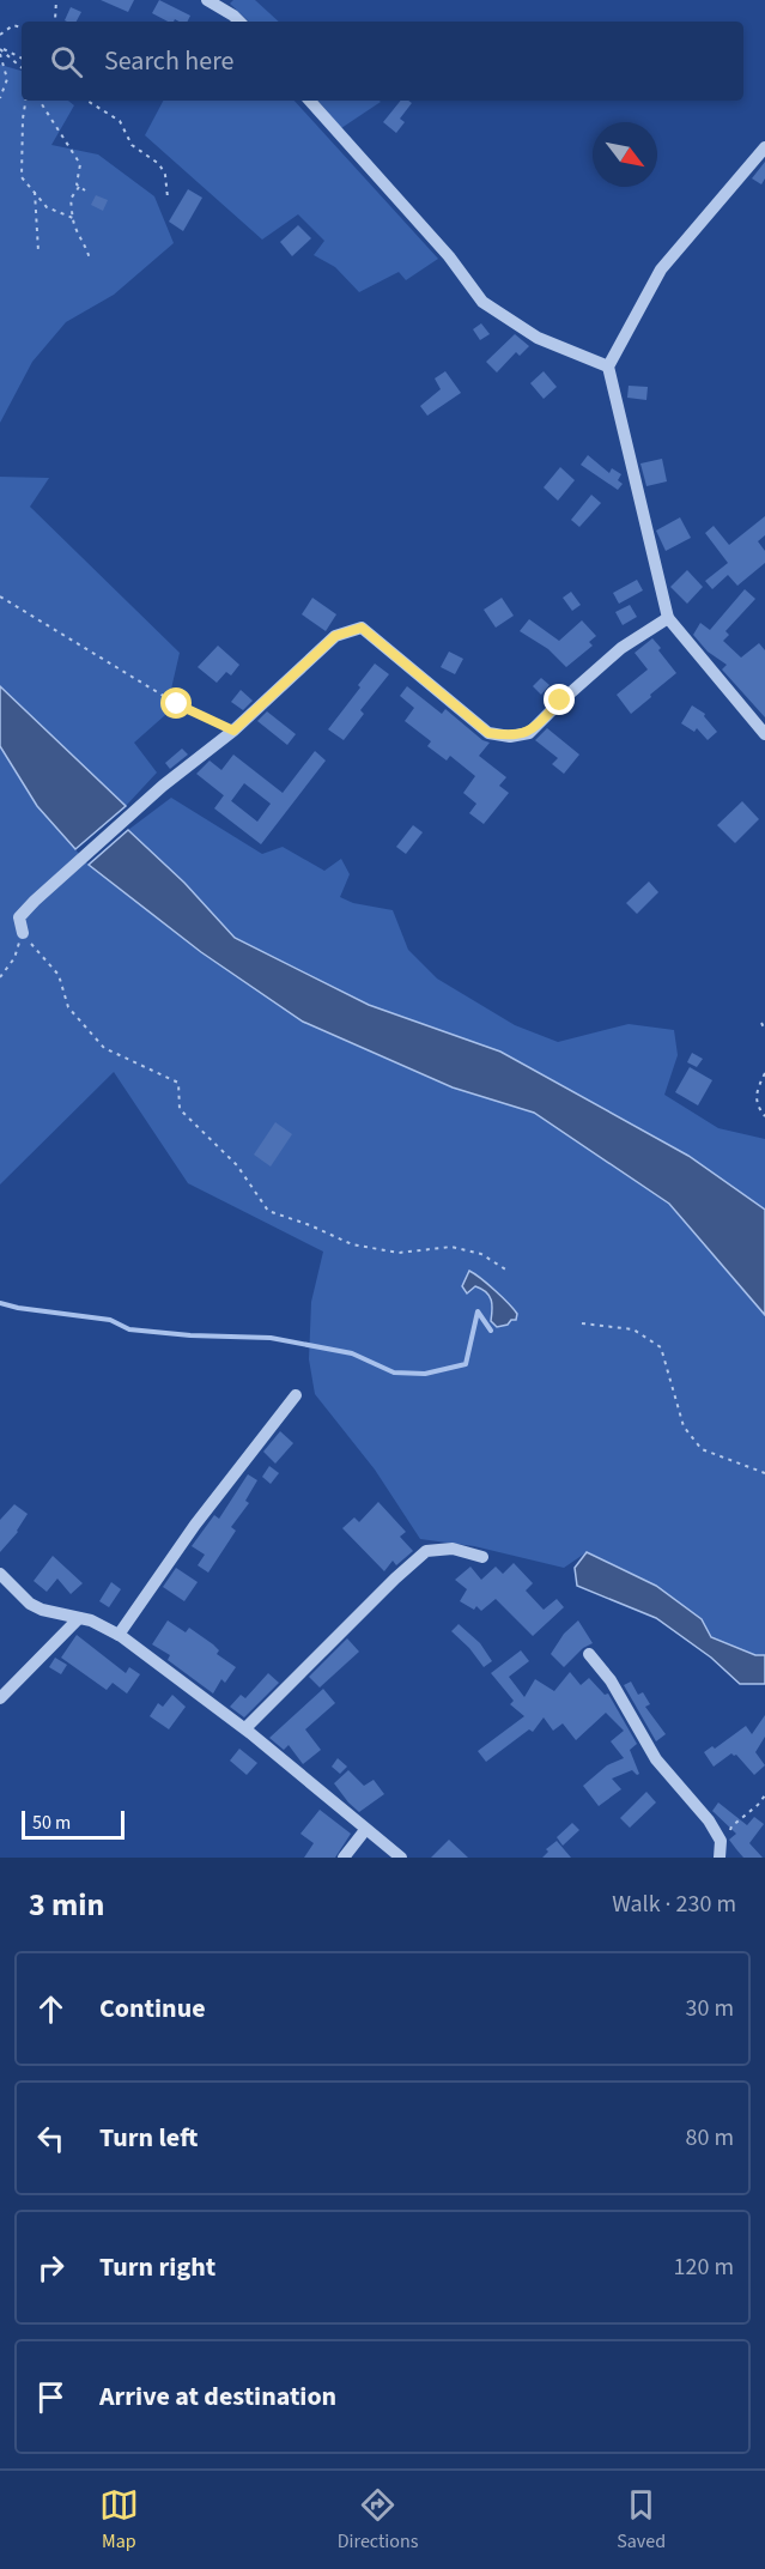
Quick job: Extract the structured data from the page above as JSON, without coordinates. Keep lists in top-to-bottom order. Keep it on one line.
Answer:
{"scale_bar":"50 m","north":"bottom right","page":{"search":"Search here","scale":"50 m","heading":["3 min","Walk · 230 m"],"list":[["Continue","30 m"],["Turn left","80 m"],["Turn right","120 m"],"Arrive at destination"],"nav":["Map","Directions","Saved"]}}
